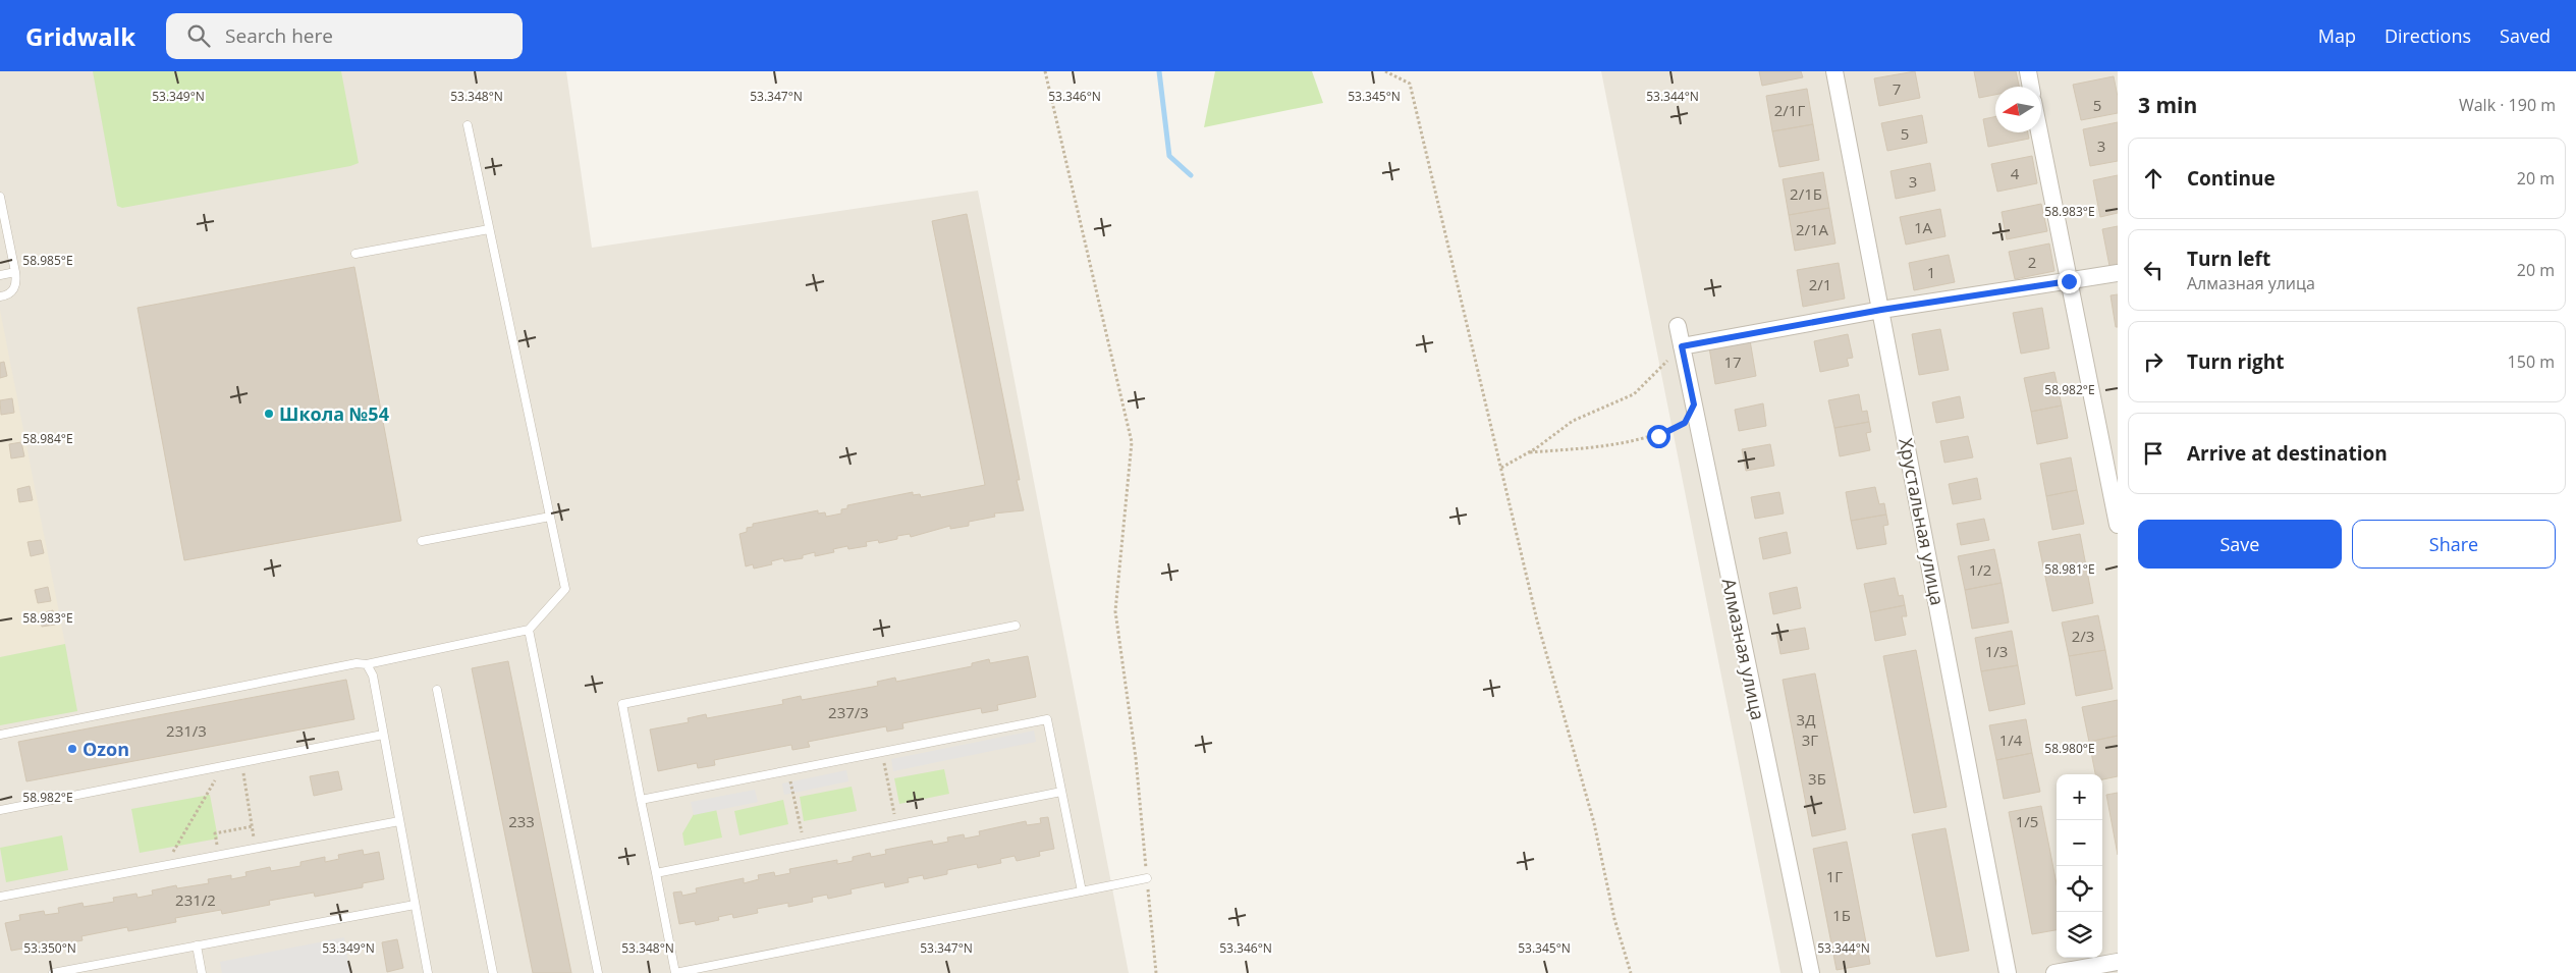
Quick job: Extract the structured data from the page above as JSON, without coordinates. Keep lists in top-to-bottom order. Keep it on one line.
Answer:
{"streets":{"street":["Хрустальная улица","Алмазная улица"]},"places":["Школа №54","Ozon"],"house_numbers":["7","5","2/1Г","5","3","4","3","2/1Б","1А","2/1А","2","1","2/1","17","1/2","2/3","1/3","237/3","3Д","231/3","3Г","1/4","3Б","233","1/5","1Г","231/2","1Б"],"north":"left","page":{"header":"Gridwalk","search":"Search here","nav":["Map","Directions","Saved"],"heading":["3 min","Walk · 190 m"],"list":[["Continue","20 m"],["Turn left","Алмазная улица","20 m"],["Turn right","150 m"],"Arrive at destination"],"buttons":["Save","Share"],"map_buttons":["+","−"]},"coordinates":["53.349°N","53.347°N","53.346°N","53.345°N","53.344°N","53.348°N","58.983°E","58.985°E","58.982°E","58.984°E","58.981°E","58.980°E","53.350°N"]}
